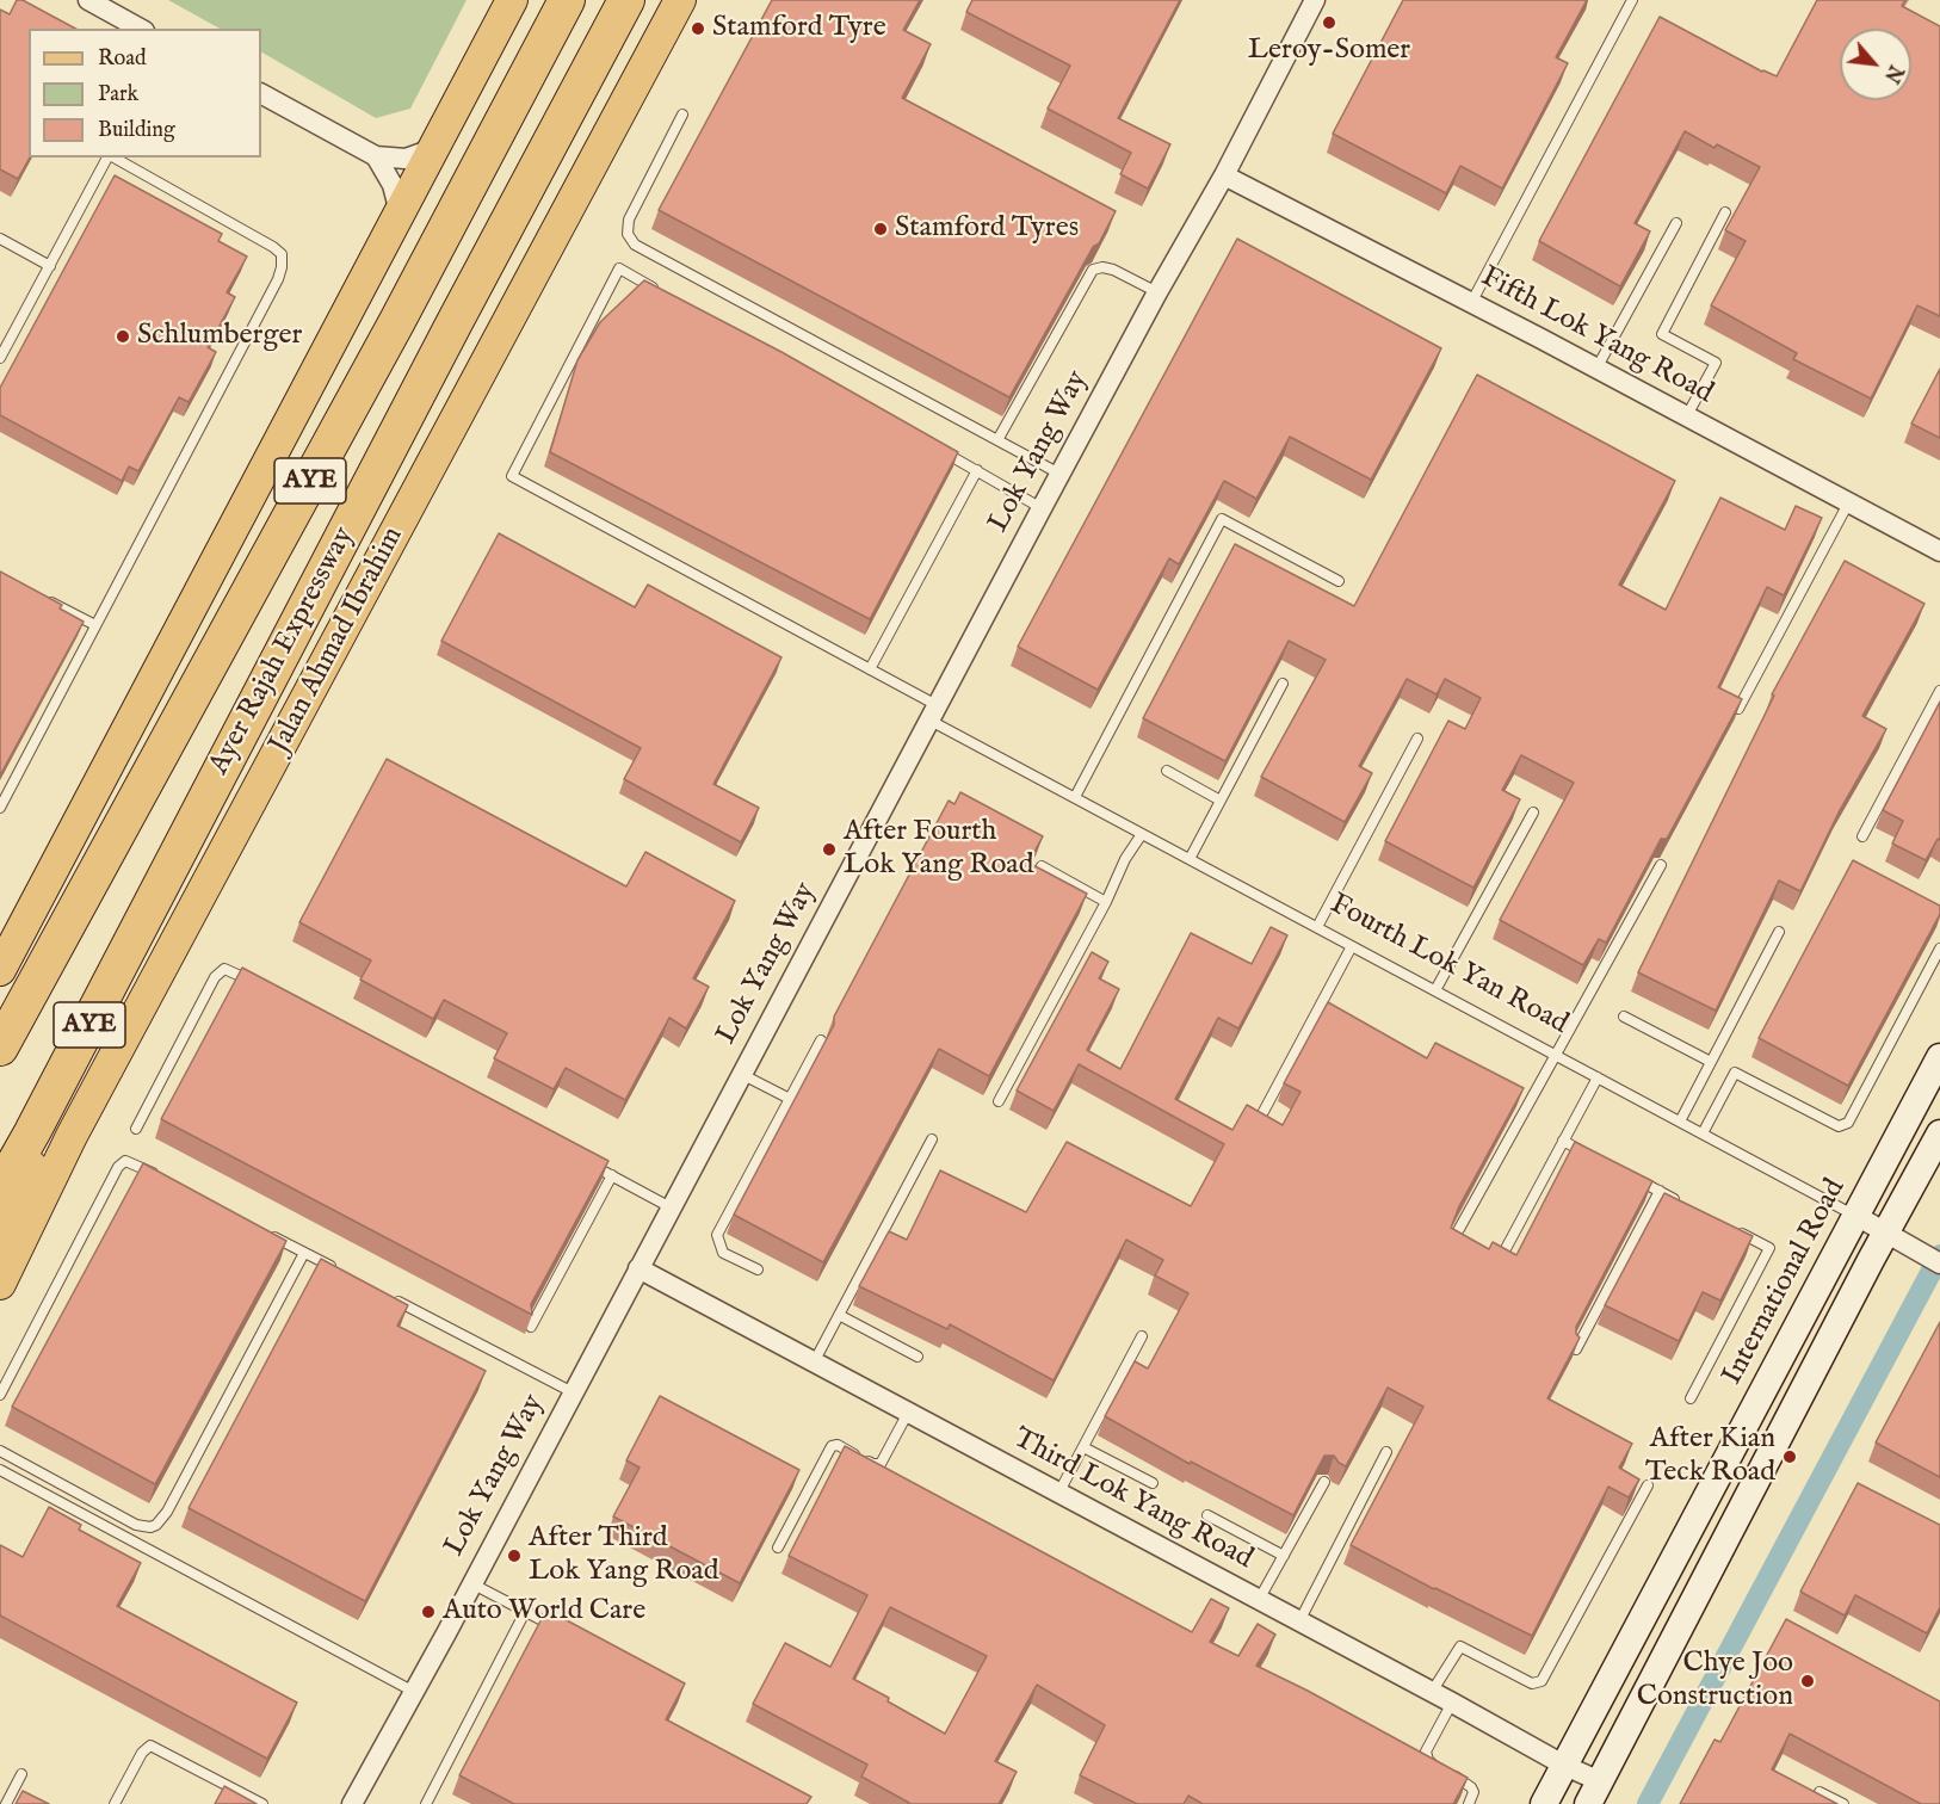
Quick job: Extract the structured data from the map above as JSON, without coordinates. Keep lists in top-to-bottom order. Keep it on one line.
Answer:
{"streets":{"highway":["AYE","Ayer Rajah Expressway"],"main road":["Jalan Ahmad Ibrahim","International Road"],"street":["Fifth Lok Yang Road","Lok Yang Way","Fourth Lok Yan Road","Third Lok Yang Road"]},"crossings":[["Fifth Lok Yang Road","Lok Yang Way"],["Lok Yang Way","Fourth Lok Yan Road"],["Lok Yang Way","Third Lok Yang Road"],["Fourth Lok Yan Road","International Road"],["International Road","Third Lok Yang Road"]],"places":["Leroy-Somer","Stamford Tyre","Stamford Tyres","Schlumberger","After Fourth Lok Yang Road","After Kian Teck Road","After Third Lok Yang Road","Auto World Care","Chye Joo Construction"],"legend":["Road","Park","Building"],"north":"bottom right"}
